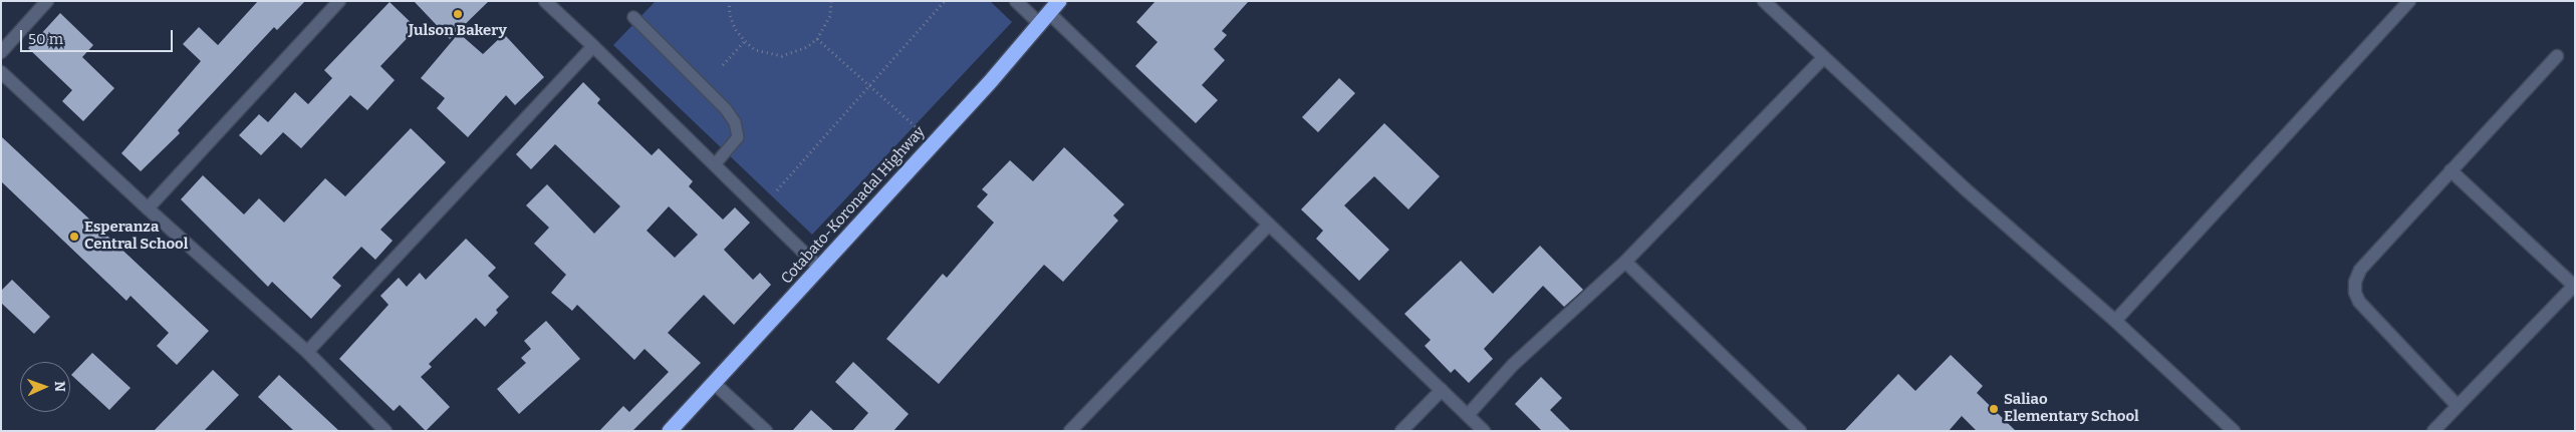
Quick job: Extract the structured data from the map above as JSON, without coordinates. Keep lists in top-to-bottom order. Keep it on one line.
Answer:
{"streets":{"highway":["Cotabato-Koronadal Highway"]},"places":["Julson Bakery","Esperanza Central School","Saliao Elementary School"],"scale_bar":"50 m","north":"right"}
